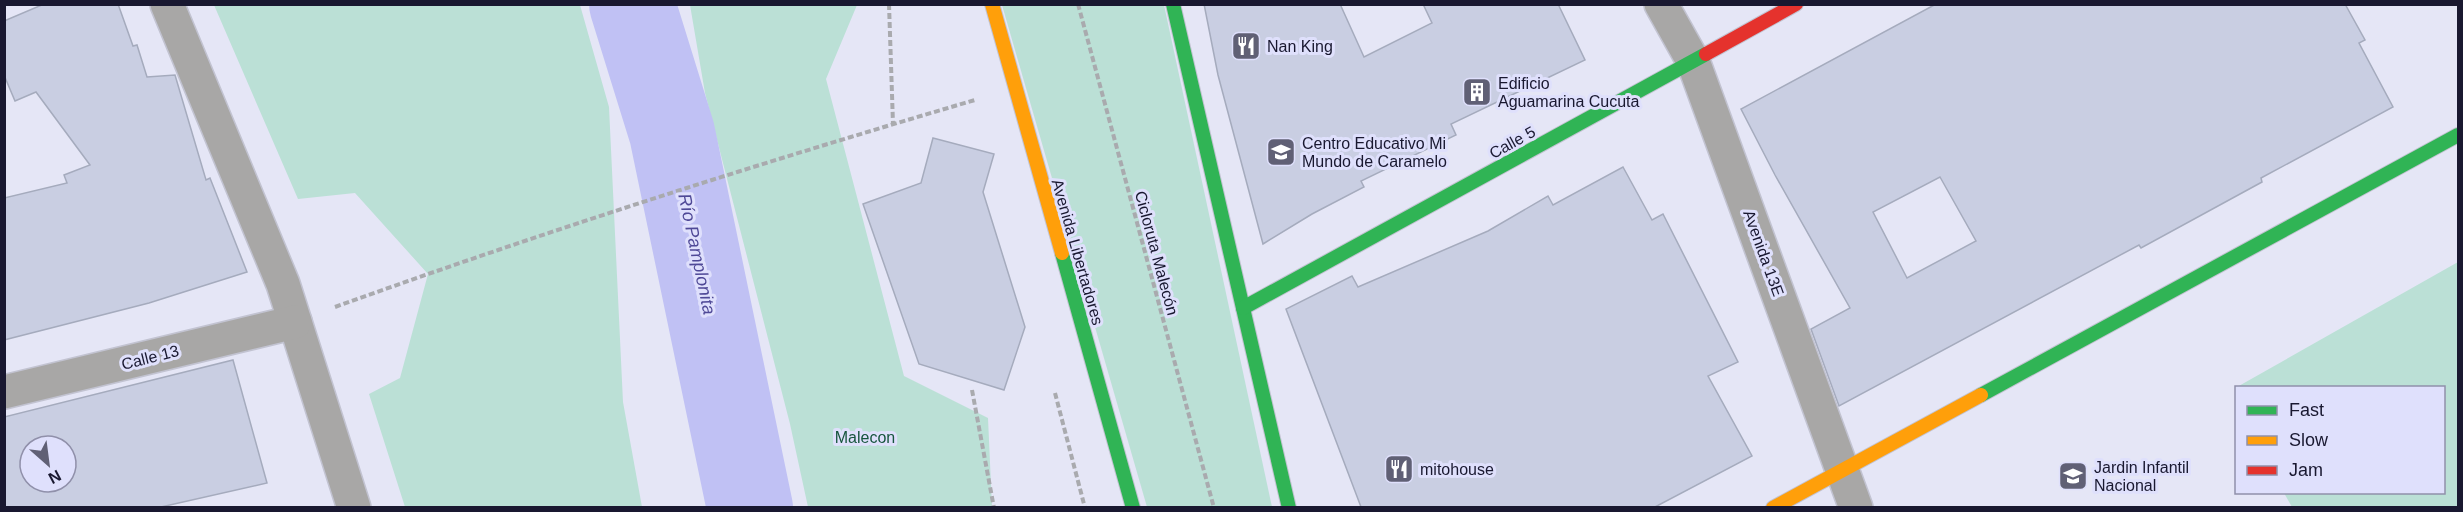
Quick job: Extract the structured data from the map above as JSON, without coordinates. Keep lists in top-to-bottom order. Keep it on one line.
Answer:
{"streets":{"street":["Calle 5","Avenida Libertadores","Avenida 13E","Calle 13"],"path":["Cicloruta Malecón"]},"crossings":[["Calle 5","Avenida 13E"]],"water":["Río Pamplonita"],"parks":["Malecon"],"places":{"restaurant":["Nan King","mitohouse"],"building":["Edificio Aguamarina Cucuta"],"school or university":["Centro Educativo Mi Mundo de Caramelo","Jardin Infantil Nacional"]},"legend":["Fast","Slow","Jam"],"north":"bottom right"}
